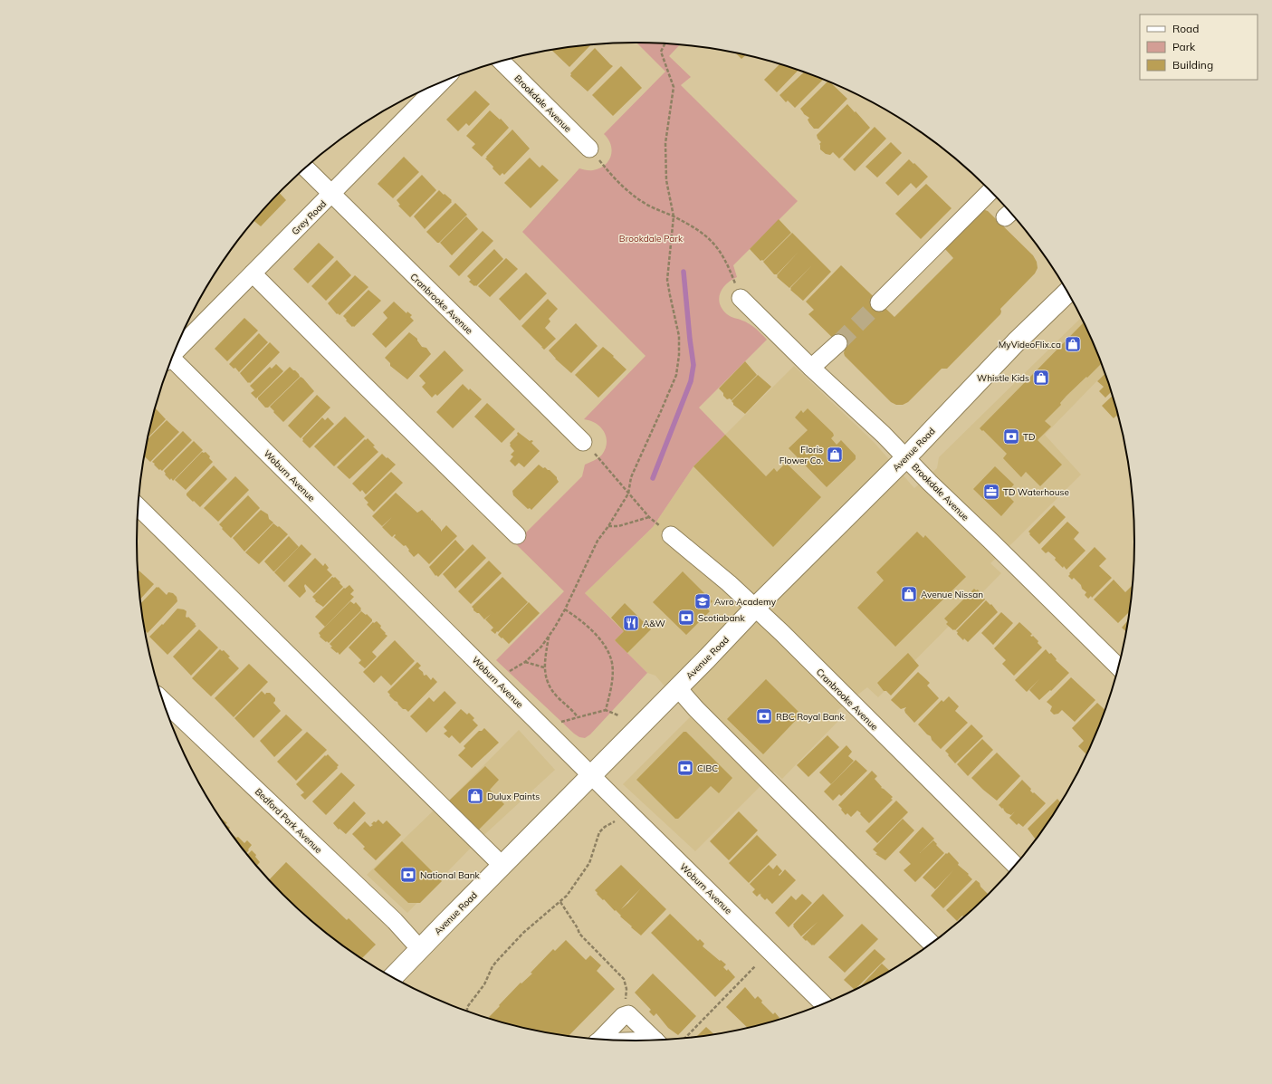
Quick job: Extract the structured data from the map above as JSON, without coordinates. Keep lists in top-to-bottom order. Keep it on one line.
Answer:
{"streets":{"main road":["Avenue Road"],"street":["Brookdale Avenue","Grey Road","Cranbrooke Avenue","Woburn Avenue","Bedford Park Avenue"]},"crossings":[["Brookdale Avenue","Avenue Road"],["Grey Road","Cranbrooke Avenue"],["Cranbrooke Avenue","Avenue Road"],["Avenue Road","Woburn Avenue"],["Avenue Road","Bedford Park Avenue"]],"parks":["Brookdale Park"],"places":{"shop":["MyVideoFlix.ca","Whistle Kids","Floris Flower Co.","Avenue Nissan","Dulux Paints"],"bank":["TD","Scotiabank","RBC Royal Bank","CIBC","National Bank"],"office":["TD Waterhouse"],"school or university":["Avro Academy"],"restaurant":["A&W"]},"legend":["Road","Park","Building"]}
